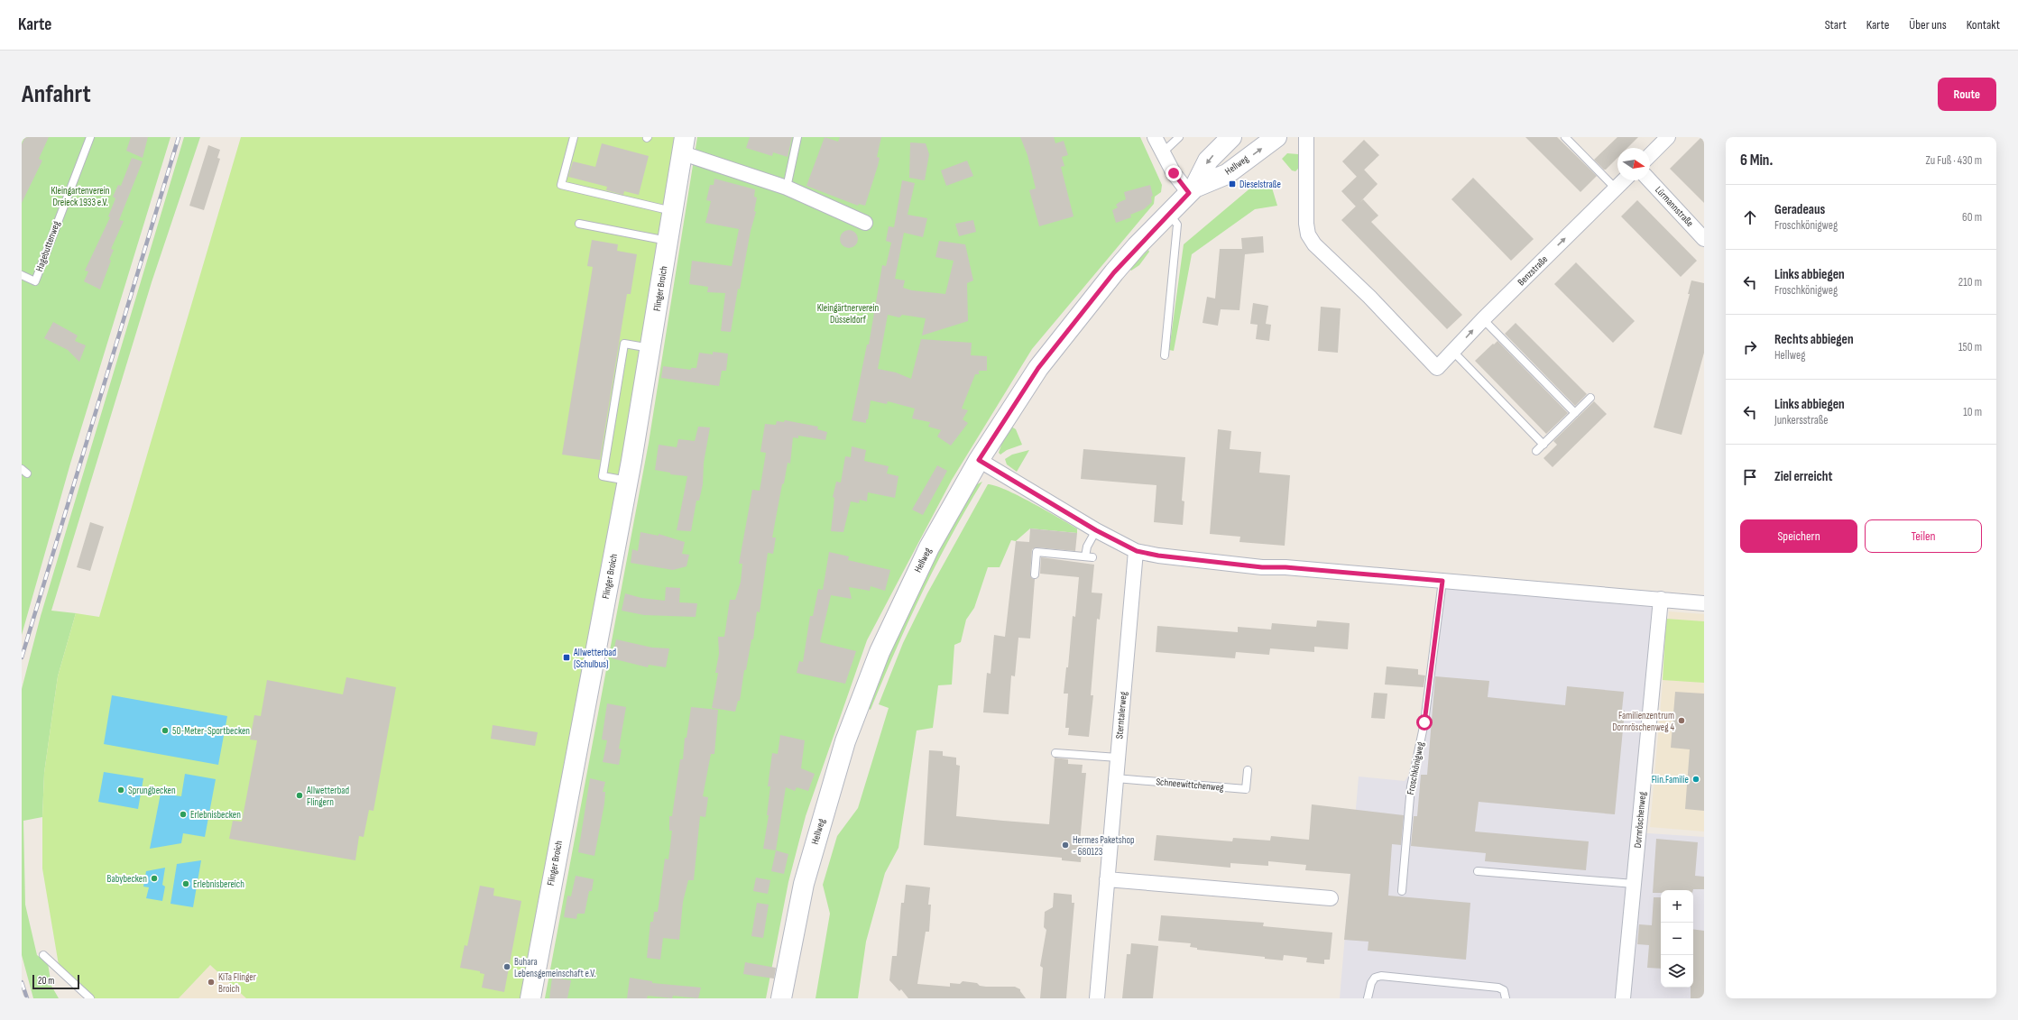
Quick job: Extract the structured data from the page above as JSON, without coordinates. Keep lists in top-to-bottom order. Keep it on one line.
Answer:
{"streets":{"main road":["Hellweg","Flinger Broich"],"street":["Lürmannstraße","Benzstraße","Sterntalerweg","Dornröschenweg"],"lane":["Hagebuttenweg","Froschkönigweg","Schneewittchenweg"]},"crossings":[["Sterntalerweg","Schneewittchenweg"]],"one_way":["Benzstraße"],"parks":["Kleingartenverein Dreieck 1933 e.V.","Kleingärtnerverein Düsseldorf"],"places":{"transit":["Dieselstraße","Allwetterbad (Schulbus)"],"other":["Familienzentrum Dornröschenweg 4","50-Meter-Sportbecken","Flin.Familie","Sprungbecken","Allwetterbad Flingern","Erlebnisbecken","Hermes Paketshop - 680123","Babybecken","Erlebnisbereich","Buhara Lebensgemeinschaft e.V.","KiTa Flinger Broich"]},"scale_bar":"20 m","north":"right","page":{"header":"Karte","nav":["Start","Karte","Über uns","Kontakt"],"buttons":["Route",["Speichern","Teilen"]],"title":"Anfahrt","heading":["6 Min.","Zu Fuß · 430 m"],"list":[["Geradeaus","Froschkönigweg","60 m"],["Links abbiegen","Froschkönigweg","210 m"],["Rechts abbiegen","Hellweg","150 m"],["Links abbiegen","Junkersstraße","10 m"],"Ziel erreicht"],"map_buttons":["+","−"],"scale":"20 m"}}
